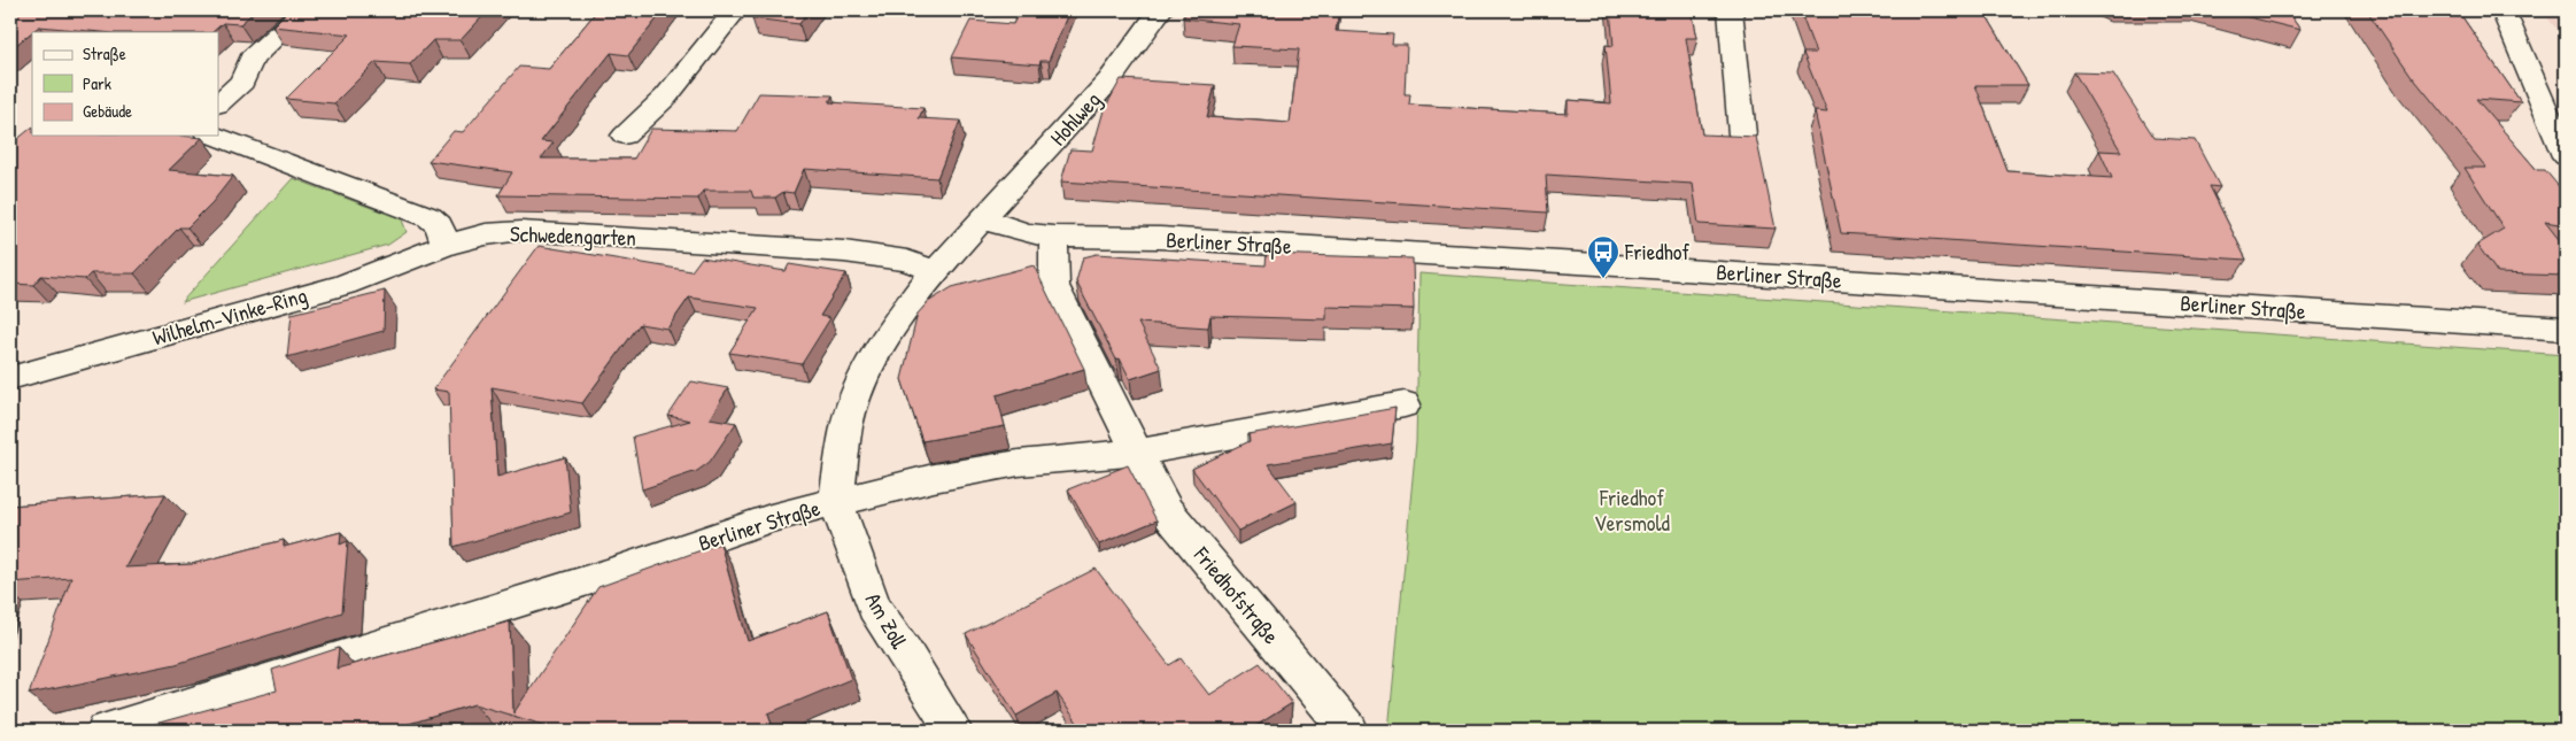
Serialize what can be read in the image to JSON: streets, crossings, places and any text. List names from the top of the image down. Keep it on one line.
{"streets":{"street":["Hohlweg","Schwedengarten","Berliner Straße","Wilhelm-Vinke-Ring","Friedhofstraße","Am Zoll"]},"crossings":[["Hohlweg","Berliner Straße"],["Schwedengarten","Berliner Straße"],["Schwedengarten","Wilhelm-Vinke-Ring"],["Berliner Straße","Friedhofstraße"],["Berliner Straße","Am Zoll"]],"parks":["Friedhof Versmold"],"places":{"bus stop":["Friedhof"]},"legend":["Straße","Park","Gebäude"]}
